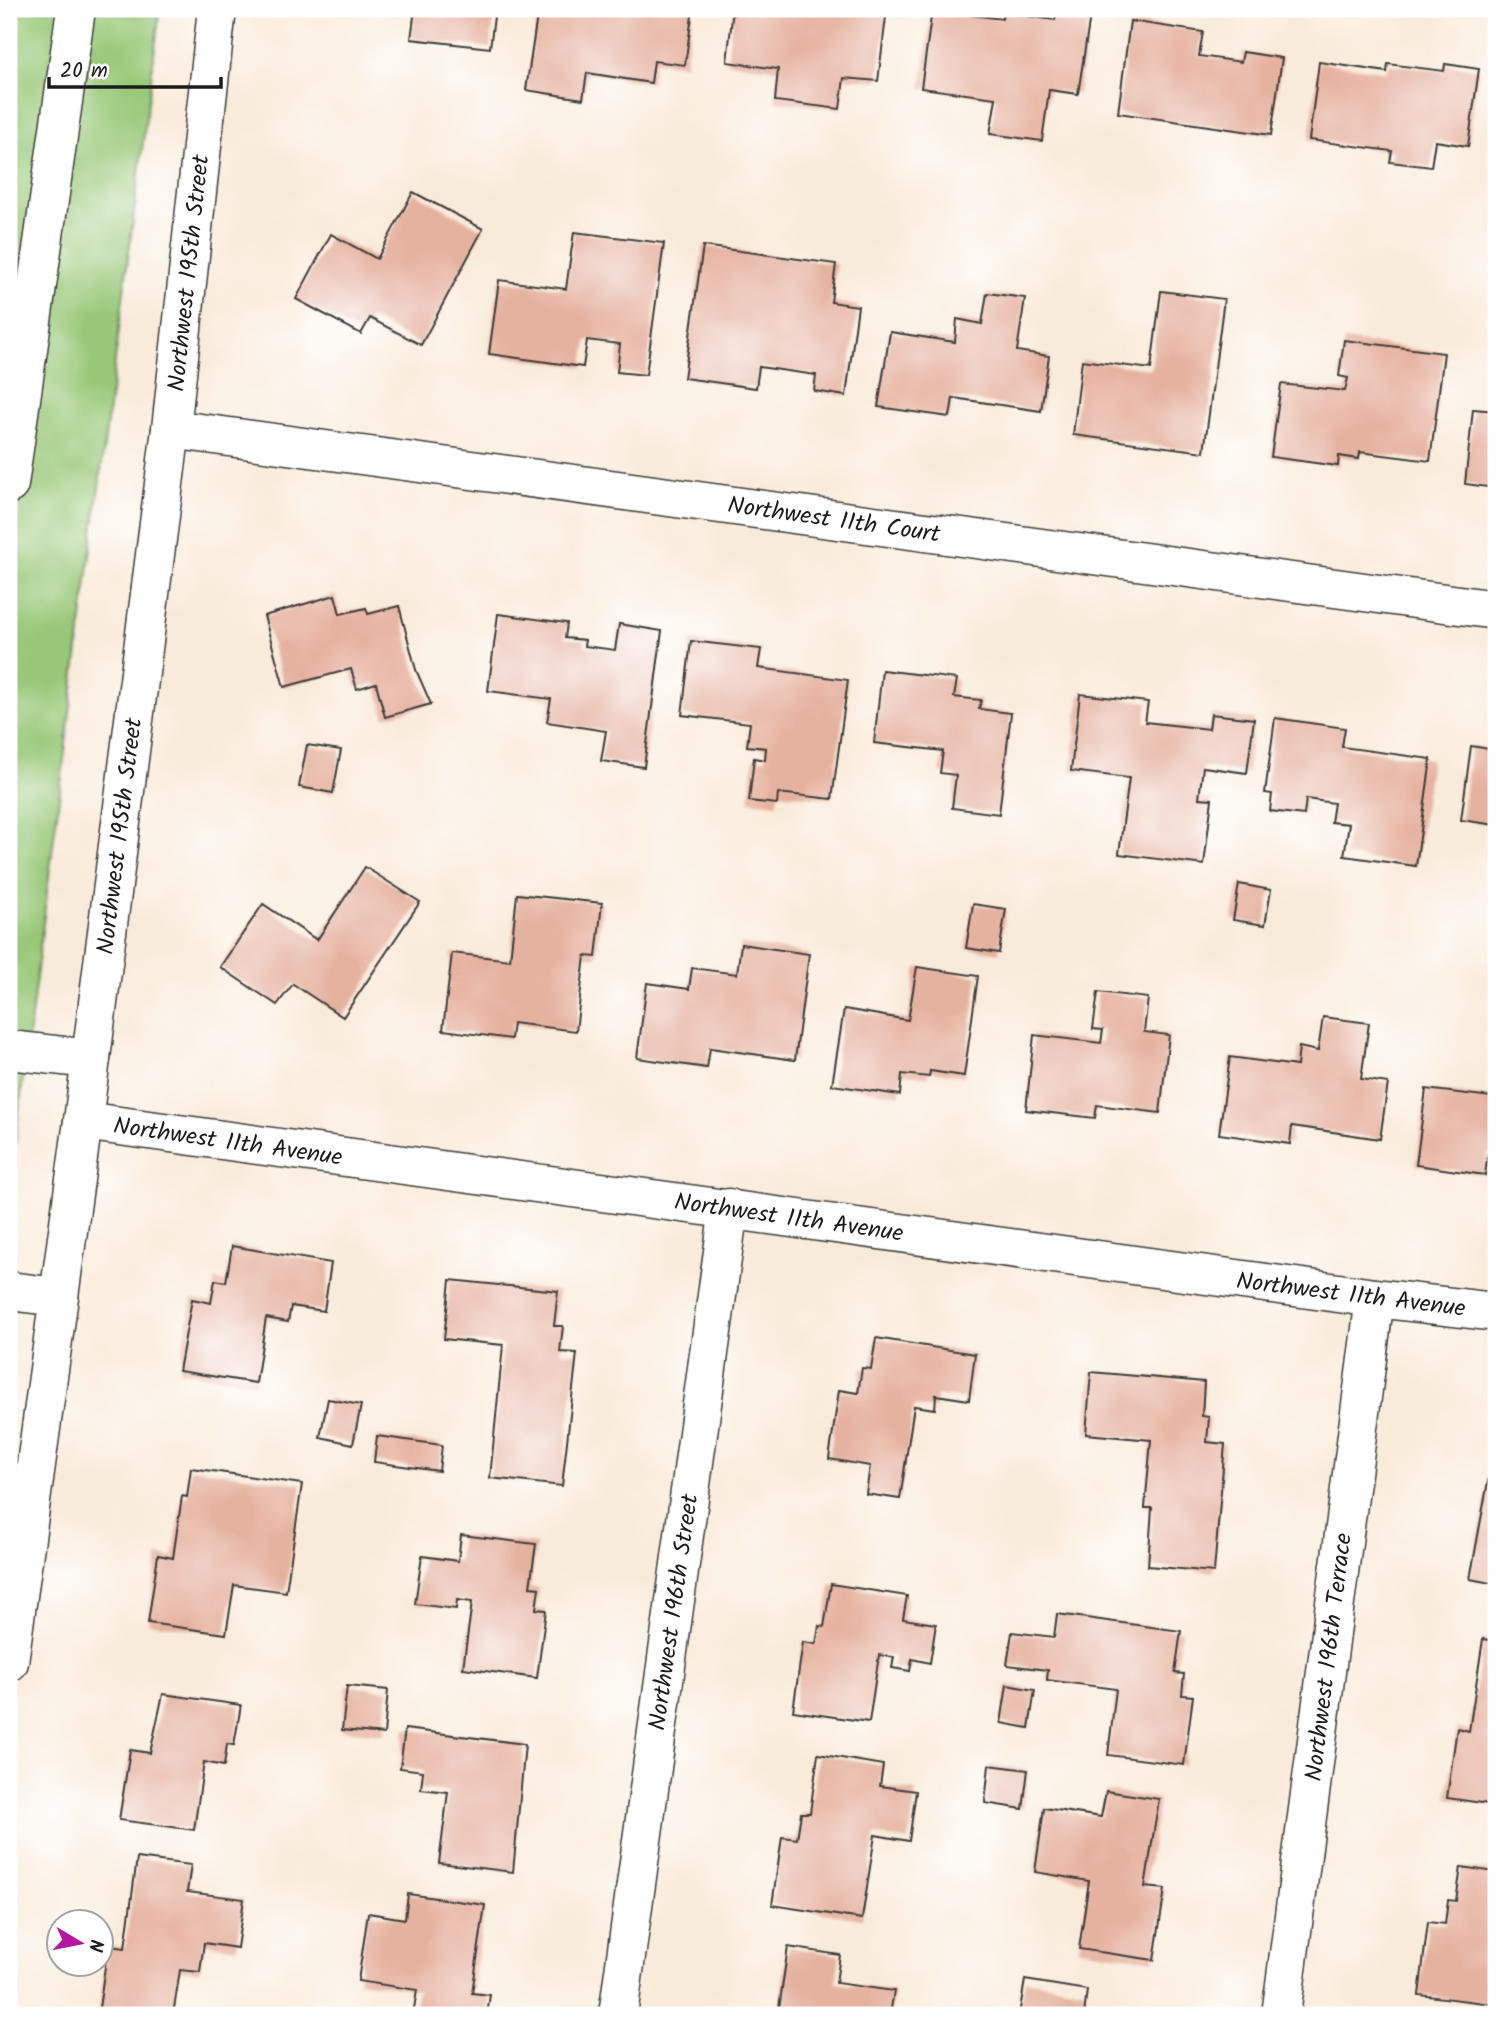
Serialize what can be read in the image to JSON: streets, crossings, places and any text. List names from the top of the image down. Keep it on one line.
{"streets":{"street":["Northwest 195th Street","Northwest 11th Court","Northwest 11th Avenue","Northwest 196th Street","Northwest 196th Terrace"]},"crossings":[["Northwest 195th Street","Northwest 11th Court"],["Northwest 195th Street","Northwest 11th Avenue"],["Northwest 11th Avenue","Northwest 196th Street"],["Northwest 11th Avenue","Northwest 196th Terrace"]],"scale_bar":"20 m","north":"right"}
